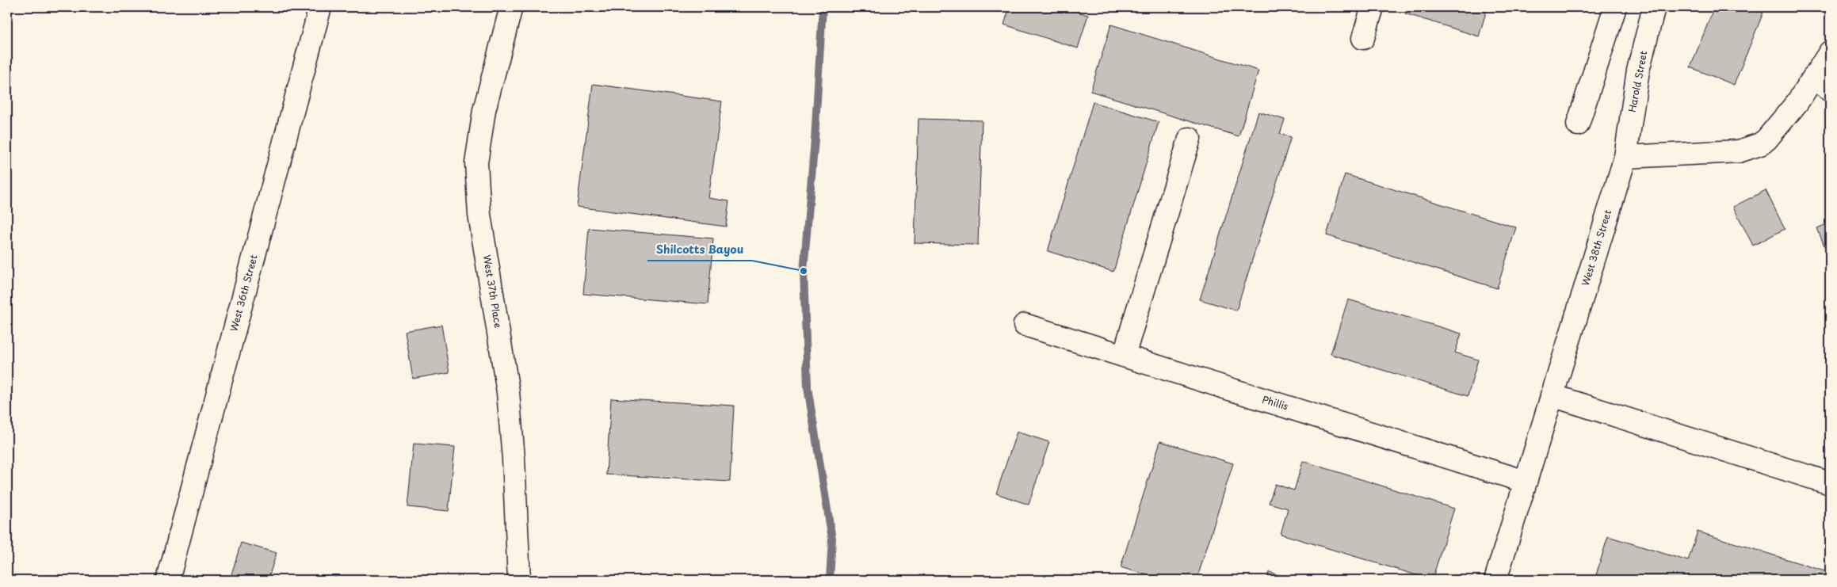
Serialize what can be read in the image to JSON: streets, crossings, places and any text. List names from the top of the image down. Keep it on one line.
{"streets":{"street":["Harold Street","West 38th Street","West 37th Place","West 36th Street","Phillis"]},"crossings":[["Harold Street","West 38th Street"],["West 38th Street","Phillis"]],"places":["Shilcotts Bayou"]}
